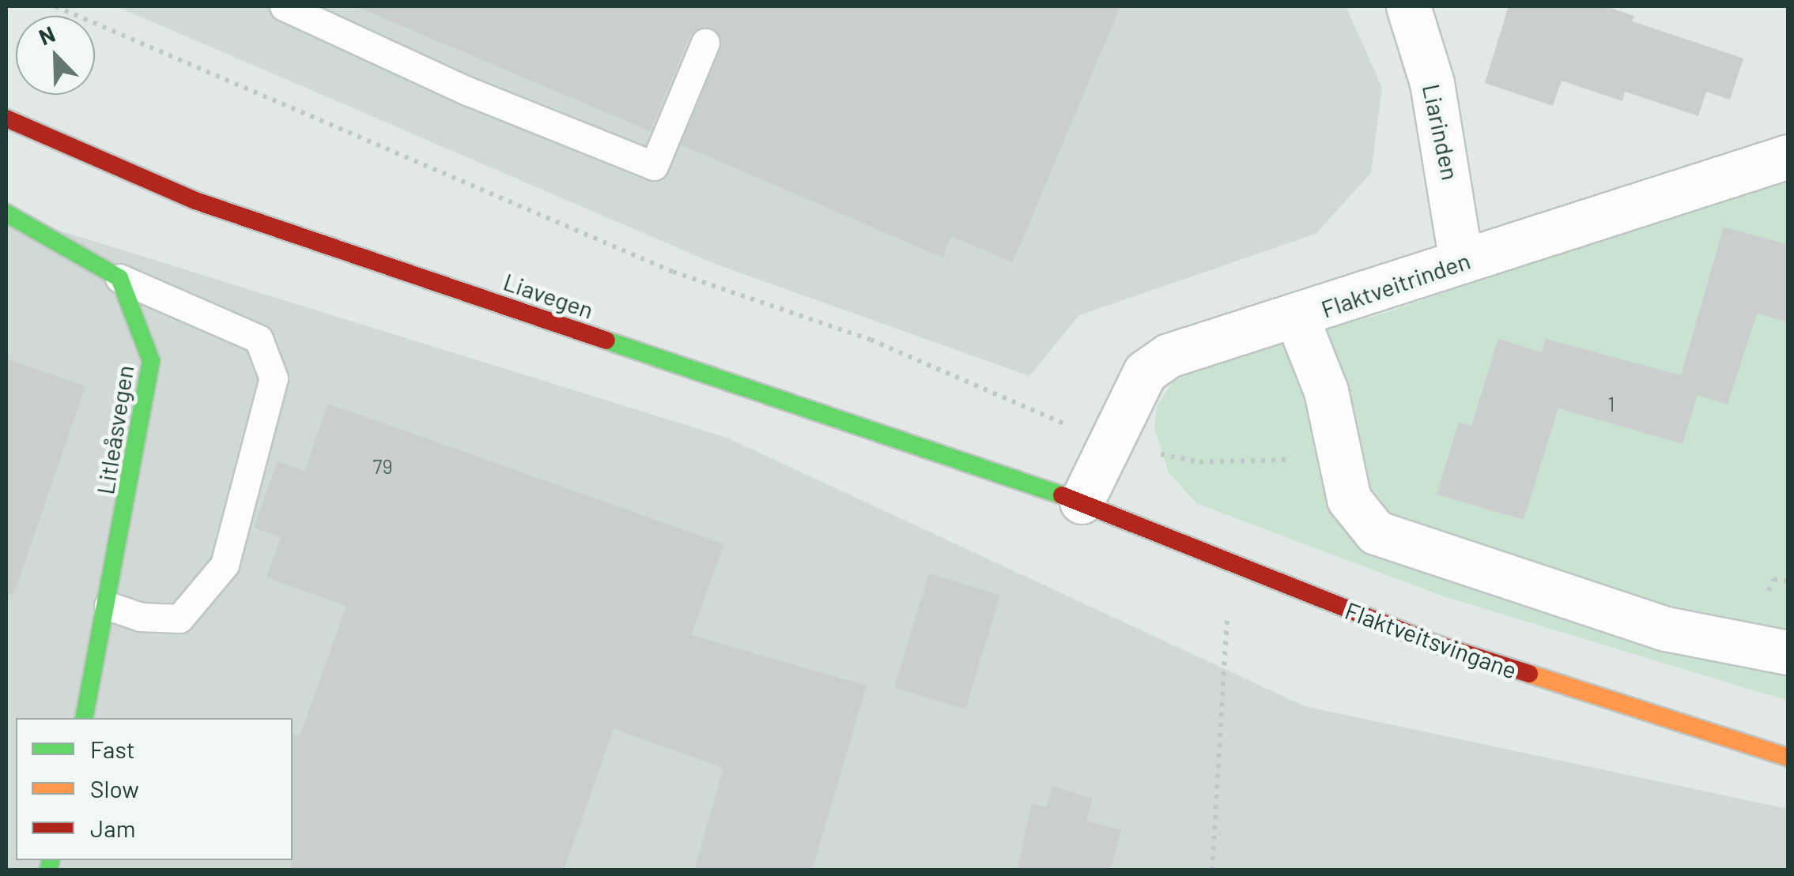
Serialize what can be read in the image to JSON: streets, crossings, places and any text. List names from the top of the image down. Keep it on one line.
{"streets":{"main road":["Liavegen","Litleåsvegen","Flaktveitsvingane"],"street":["Liarinden","Flaktveitrinden"]},"crossings":[["Liarinden","Flaktveitrinden"],["Flaktveitrinden","Liavegen"],["Flaktveitrinden","Flaktveitsvingane"],["Liavegen","Flaktveitsvingane"]],"house_numbers":["1","79"],"legend":["Fast","Slow","Jam"],"north":"top left"}
